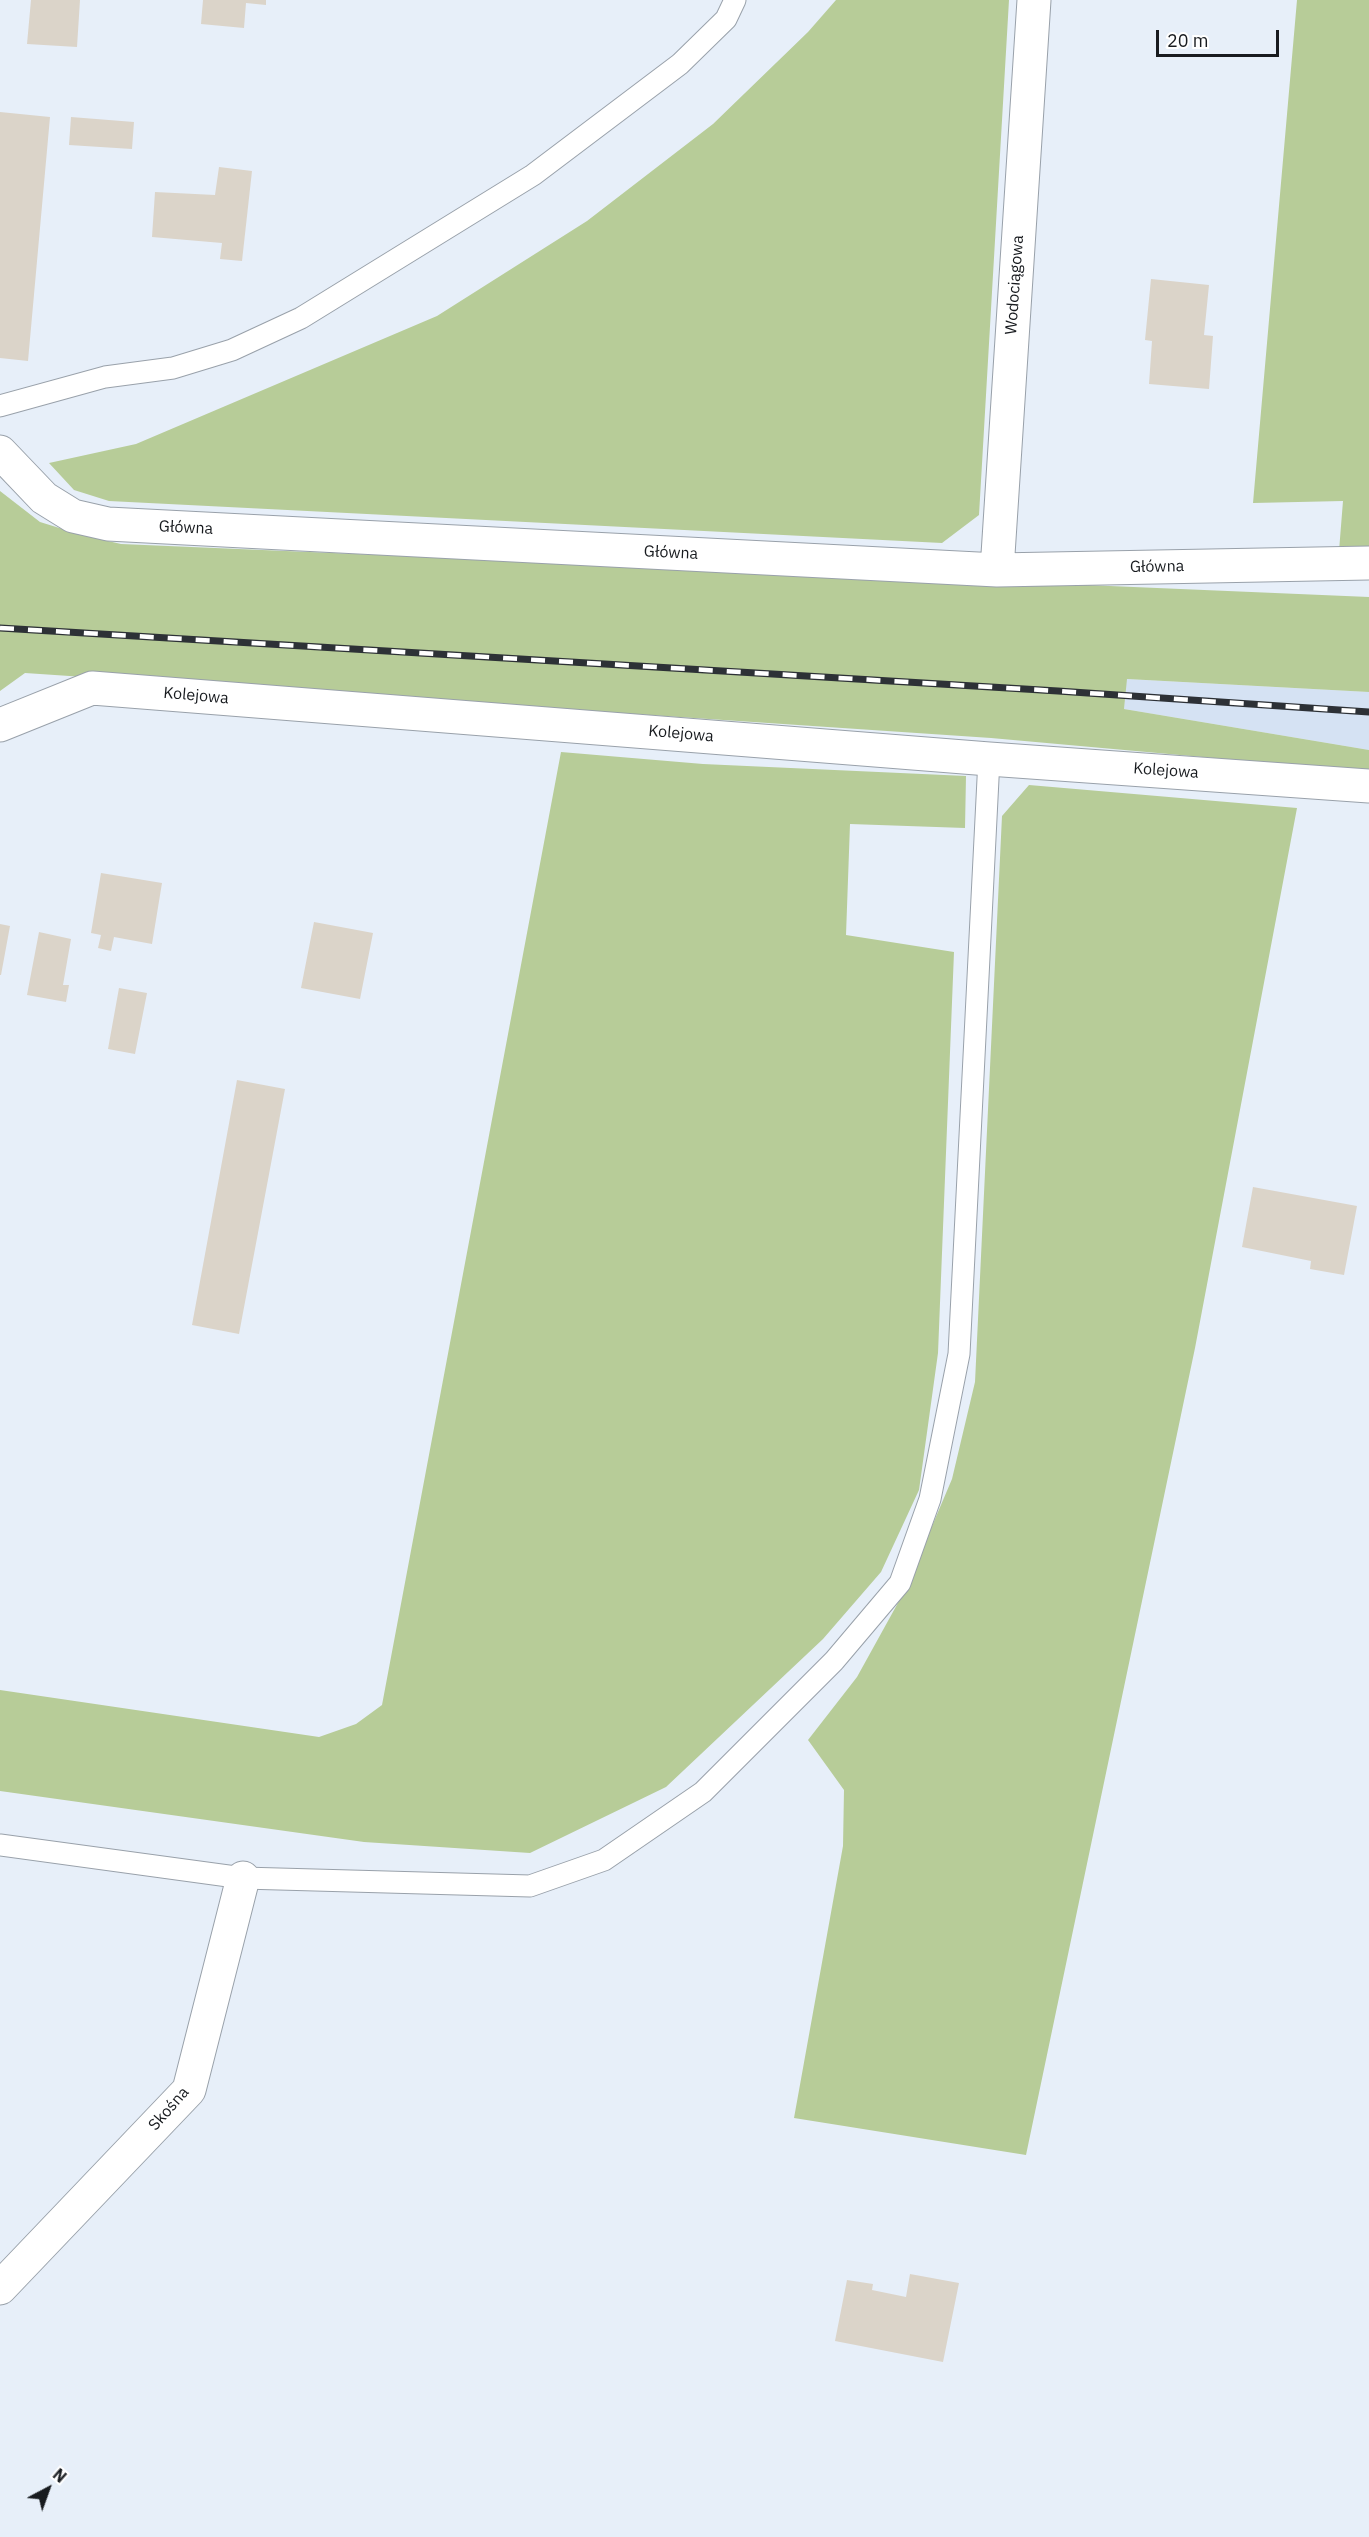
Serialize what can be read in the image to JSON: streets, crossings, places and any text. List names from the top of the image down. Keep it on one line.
{"streets":{"street":["Wodociągowa","Główna","Kolejowa","Skośna"]},"crossings":[["Wodociągowa","Główna"]],"scale_bar":"20 m","north":"top right"}
